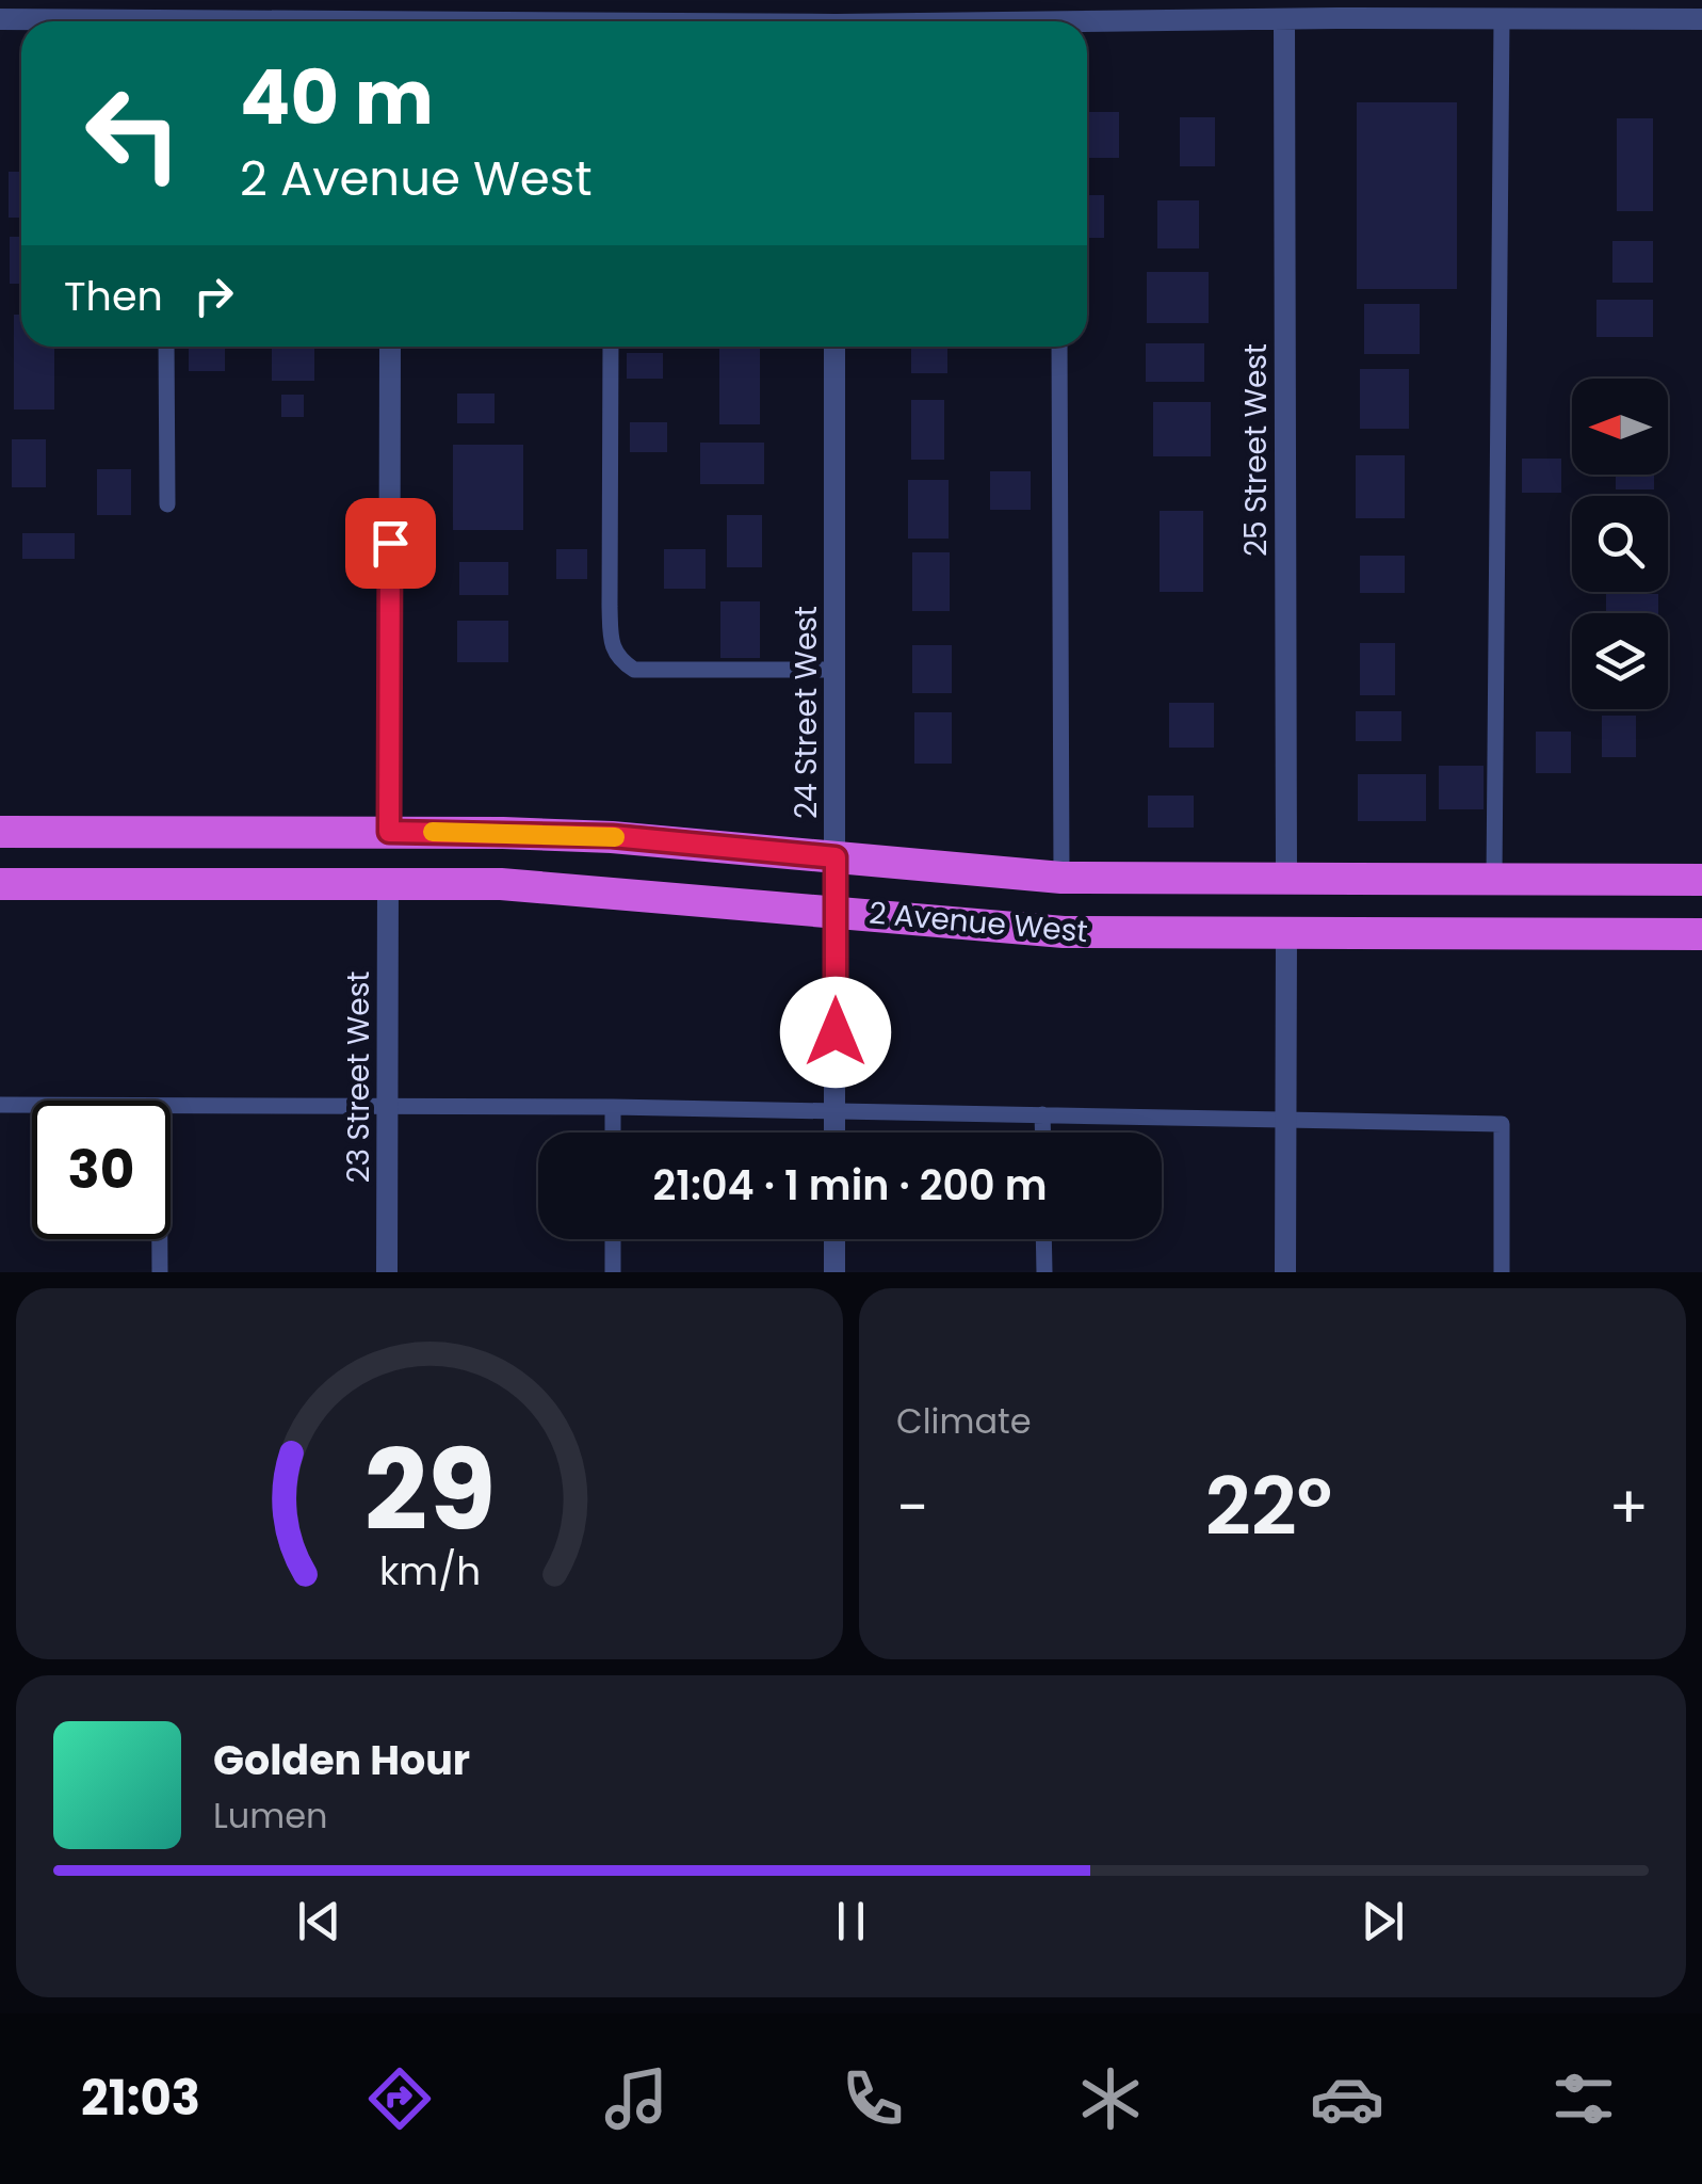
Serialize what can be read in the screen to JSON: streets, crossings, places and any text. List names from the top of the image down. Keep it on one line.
{"streets":{"highway":["2 Avenue West"],"street":["25 Street West","24 Street West","23 Street West"]},"crossings":[["25 Street West","2 Avenue West"],["24 Street West","2 Avenue West"],["2 Avenue West","23 Street West"]],"north":"left","page":{"turn":["40 m","2 Avenue West"],"then":"Then","limit":"30","trip":"21:04 · 1 min · 200 m","tile":"Climate","heat":["−","22°","+"],"song":["Golden Hour","Lumen"],"tabs":"21:03","gauge":["29","km/h"]}}
